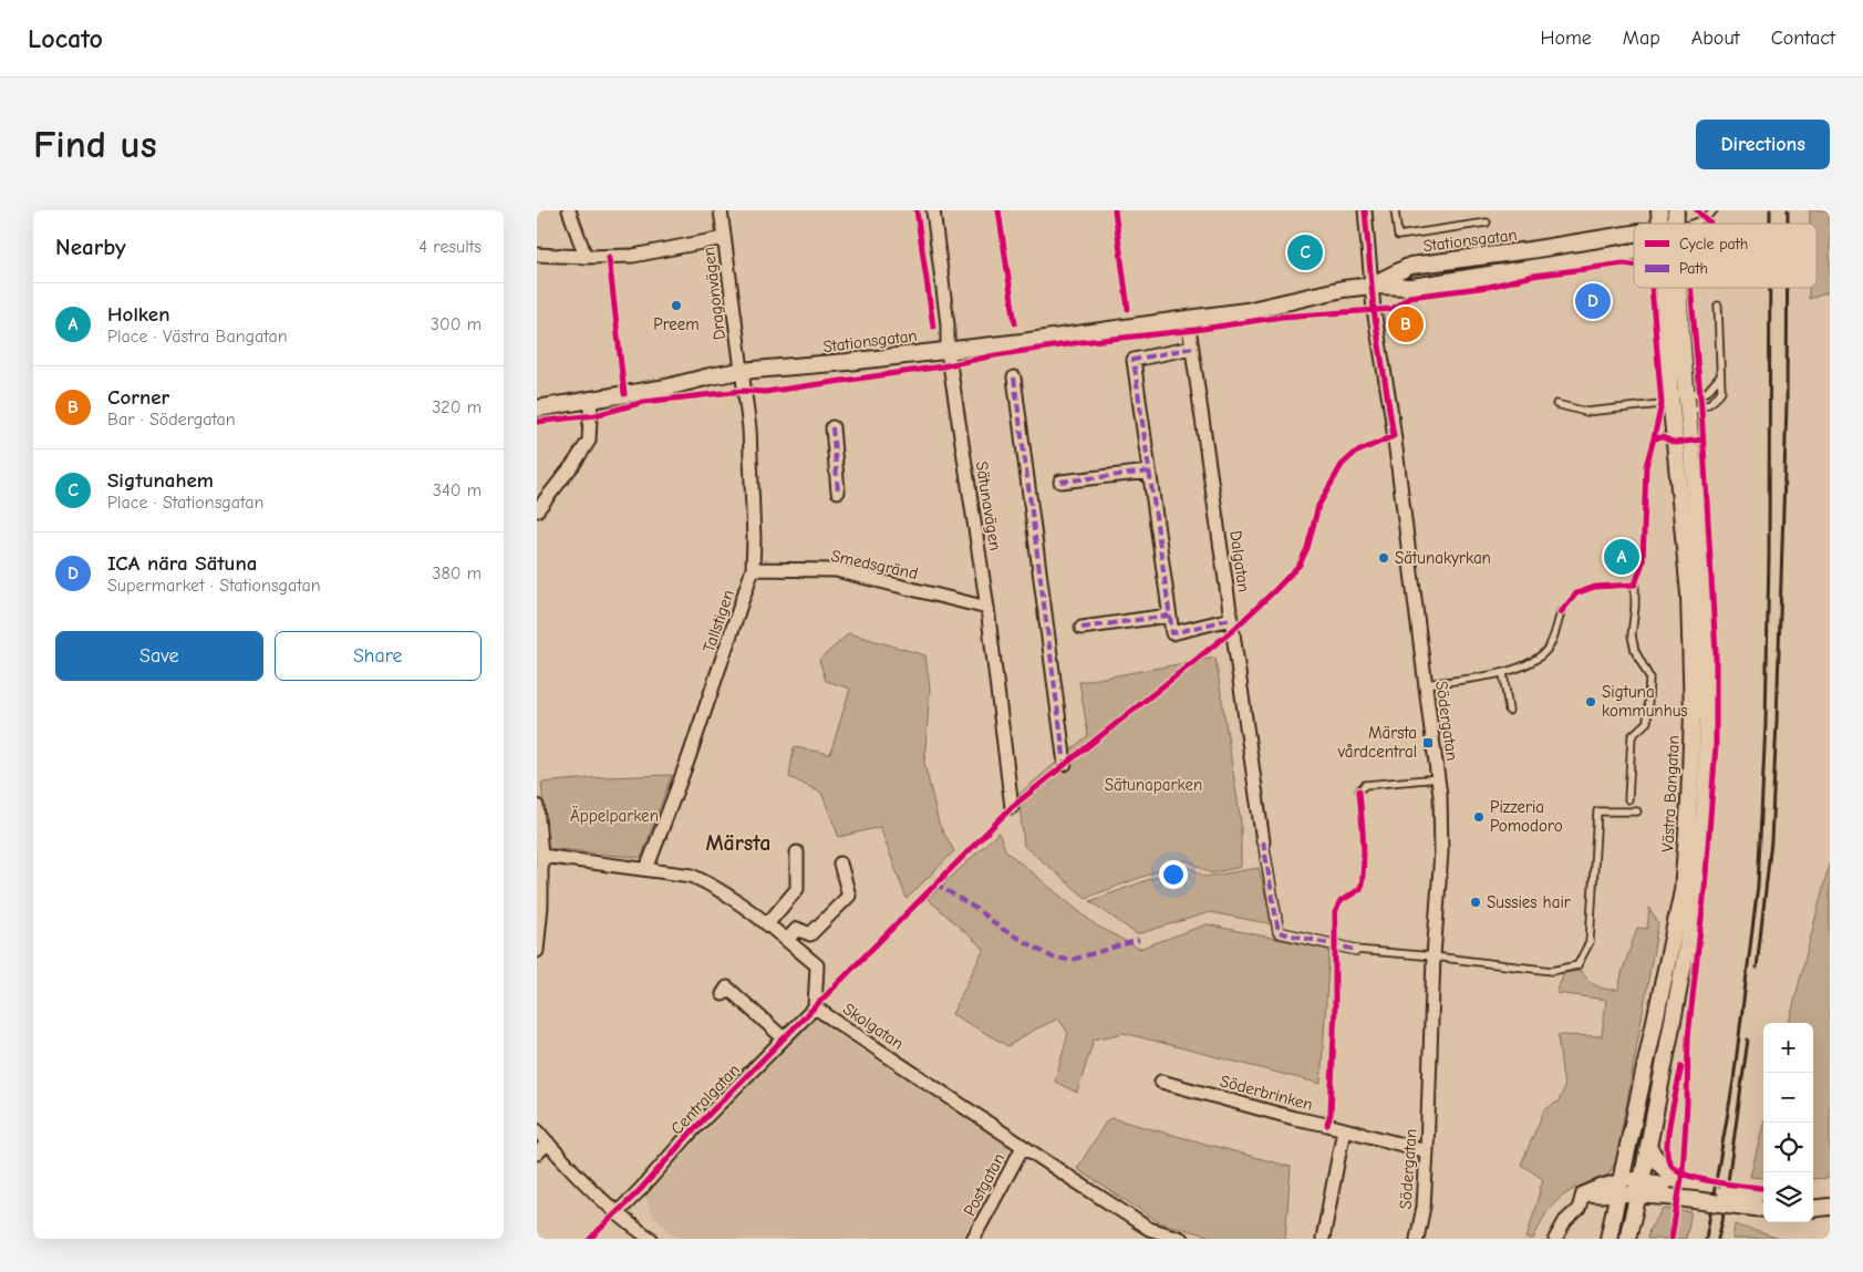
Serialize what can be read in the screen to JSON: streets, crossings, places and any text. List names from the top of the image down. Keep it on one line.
{"streets":{"street":["Stationsgatan","Dragonvägen","Sätunavägen","Dalgatan","Smedsgränd","Tallstigen","Södergatan","Västra Bangatan","Skolgatan","Söderbrinken","Centralgatan","Postgatan"]},"crossings":[["Stationsgatan","Dragonvägen"],["Stationsgatan","Sätunavägen"],["Stationsgatan","Dalgatan"],["Stationsgatan","Tallstigen"],["Stationsgatan","Södergatan"],["Dragonvägen","Tallstigen"],["Sätunavägen","Smedsgränd"],["Smedsgränd","Tallstigen"],["Södergatan","Söderbrinken"],["Skolgatan","Centralgatan"],["Skolgatan","Postgatan"]],"districts":["Märsta"],"parks":["Sätunaparken","Äppelparken"],"places":{"other":["Preem","Sätunakyrkan","Sigtuna kommunhus","Pizzeria Pomodoro","Sussies hair"],"transit":["Märsta vårdcentral"]},"legend":["Cycle path","Path"],"page":{"header":"Locato","nav":["Home","Map","About","Contact"],"buttons":["Directions",["Save","Share"]],"title":"Find us","heading":["Nearby","4 results"],"pins":["C","D","B","A"],"list":[{"mark":"A","name":"Holken","note":"Place · Västra Bangatan","value":"300 m"},{"mark":"B","name":"Corner","note":"Bar · Södergatan","value":"320 m"},{"mark":"C","name":"Sigtunahem","note":"Place · Stationsgatan","value":"340 m"},{"mark":"D","name":"ICA nära Sätuna","note":"Supermarket · Stationsgatan","value":"380 m"}],"map_buttons":["+","−"]}}
